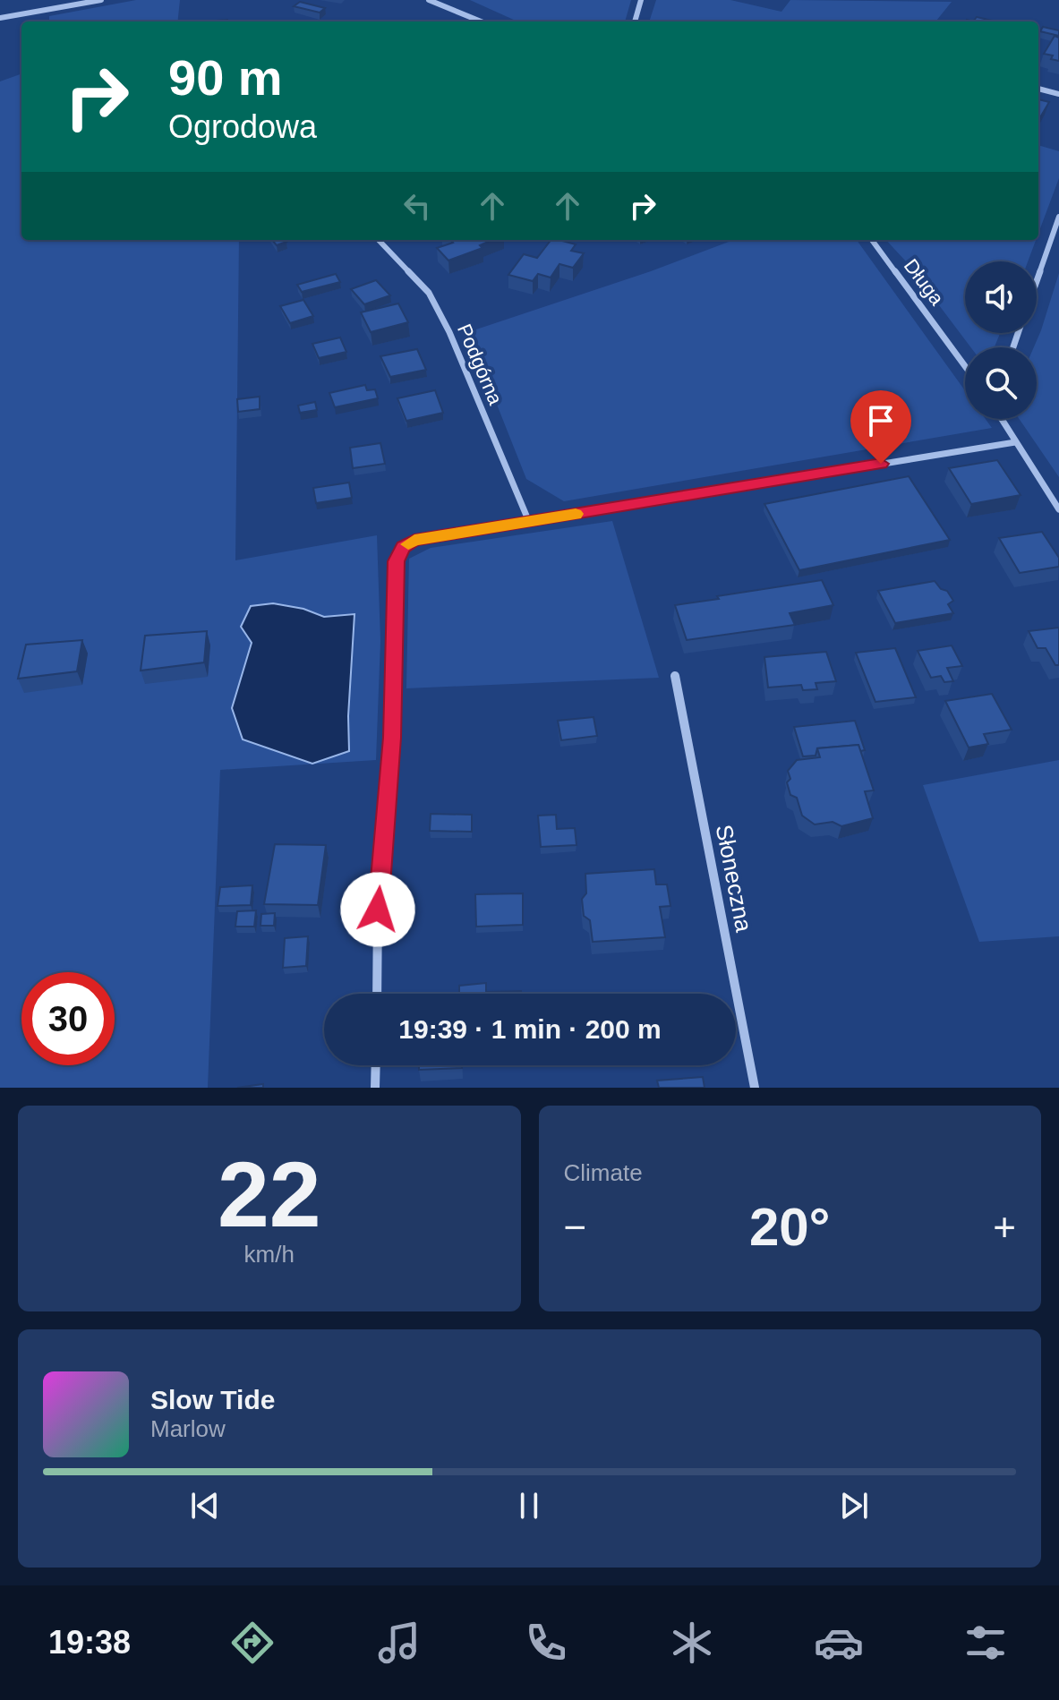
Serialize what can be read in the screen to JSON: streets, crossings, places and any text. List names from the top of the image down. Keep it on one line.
{"streets":{"street":["Długa","Podgórna","Słoneczna"]},"page":{"turn":["90 m","Ogrodowa"],"limit":"30","trip":"19:39 · 1 min · 200 m","tile":[["22","km/h"],"Climate"],"heat":["−","20°","+"],"song":["Slow Tide","Marlow"],"tabs":"19:38"}}
